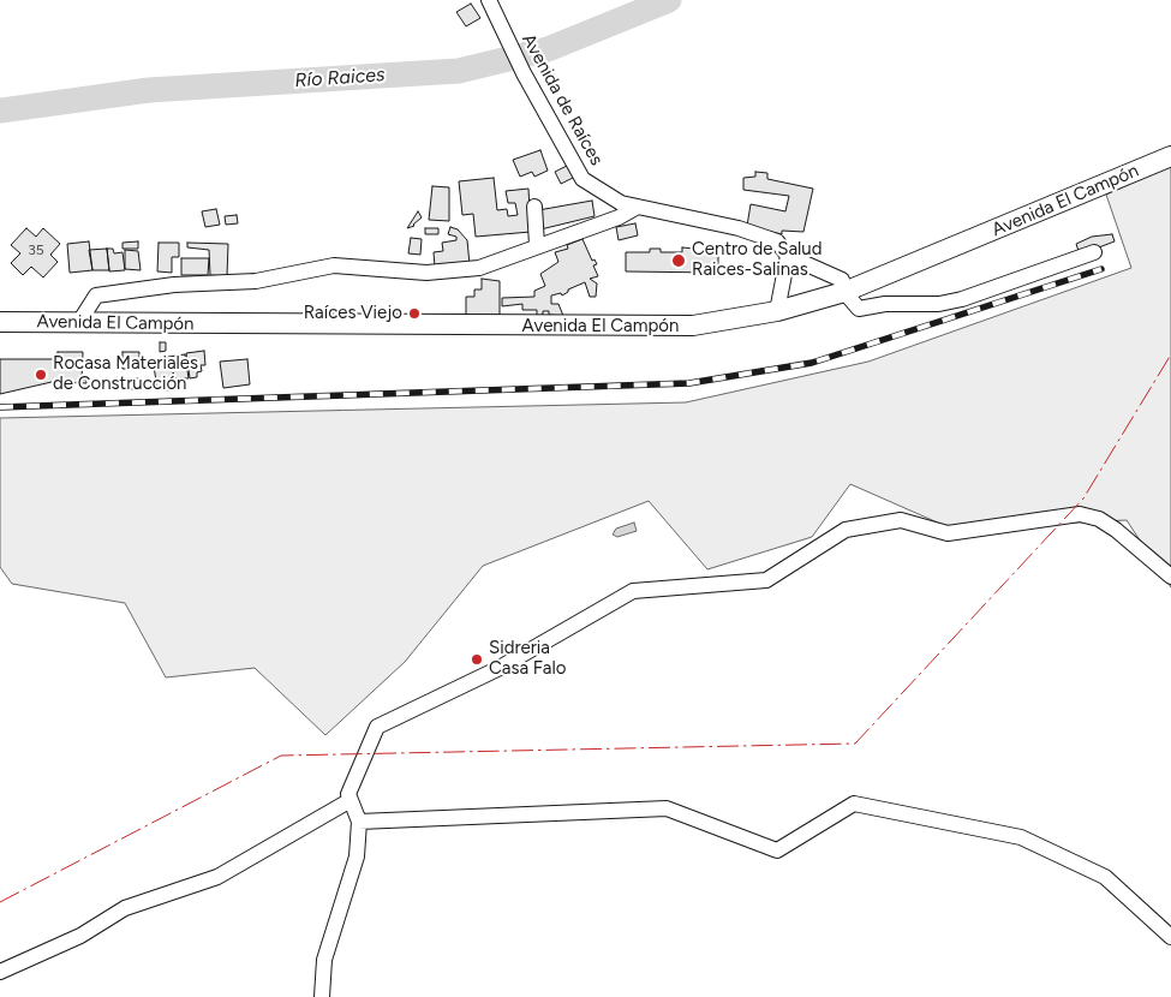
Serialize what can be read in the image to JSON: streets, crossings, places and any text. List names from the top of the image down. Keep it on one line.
{"streets":{"main road":["Avenida El Campón"],"street":["Avenida de Raíces"]},"crossings":[["Avenida de Raíces","Avenida El Campón"]],"water":["Río Raices"],"places":["Centro de Salud Raices-Salinas","Raíces Viejo","Rocasa Materiales de Construcción","Sidreria Casa Falo"],"house_numbers":["35"]}
